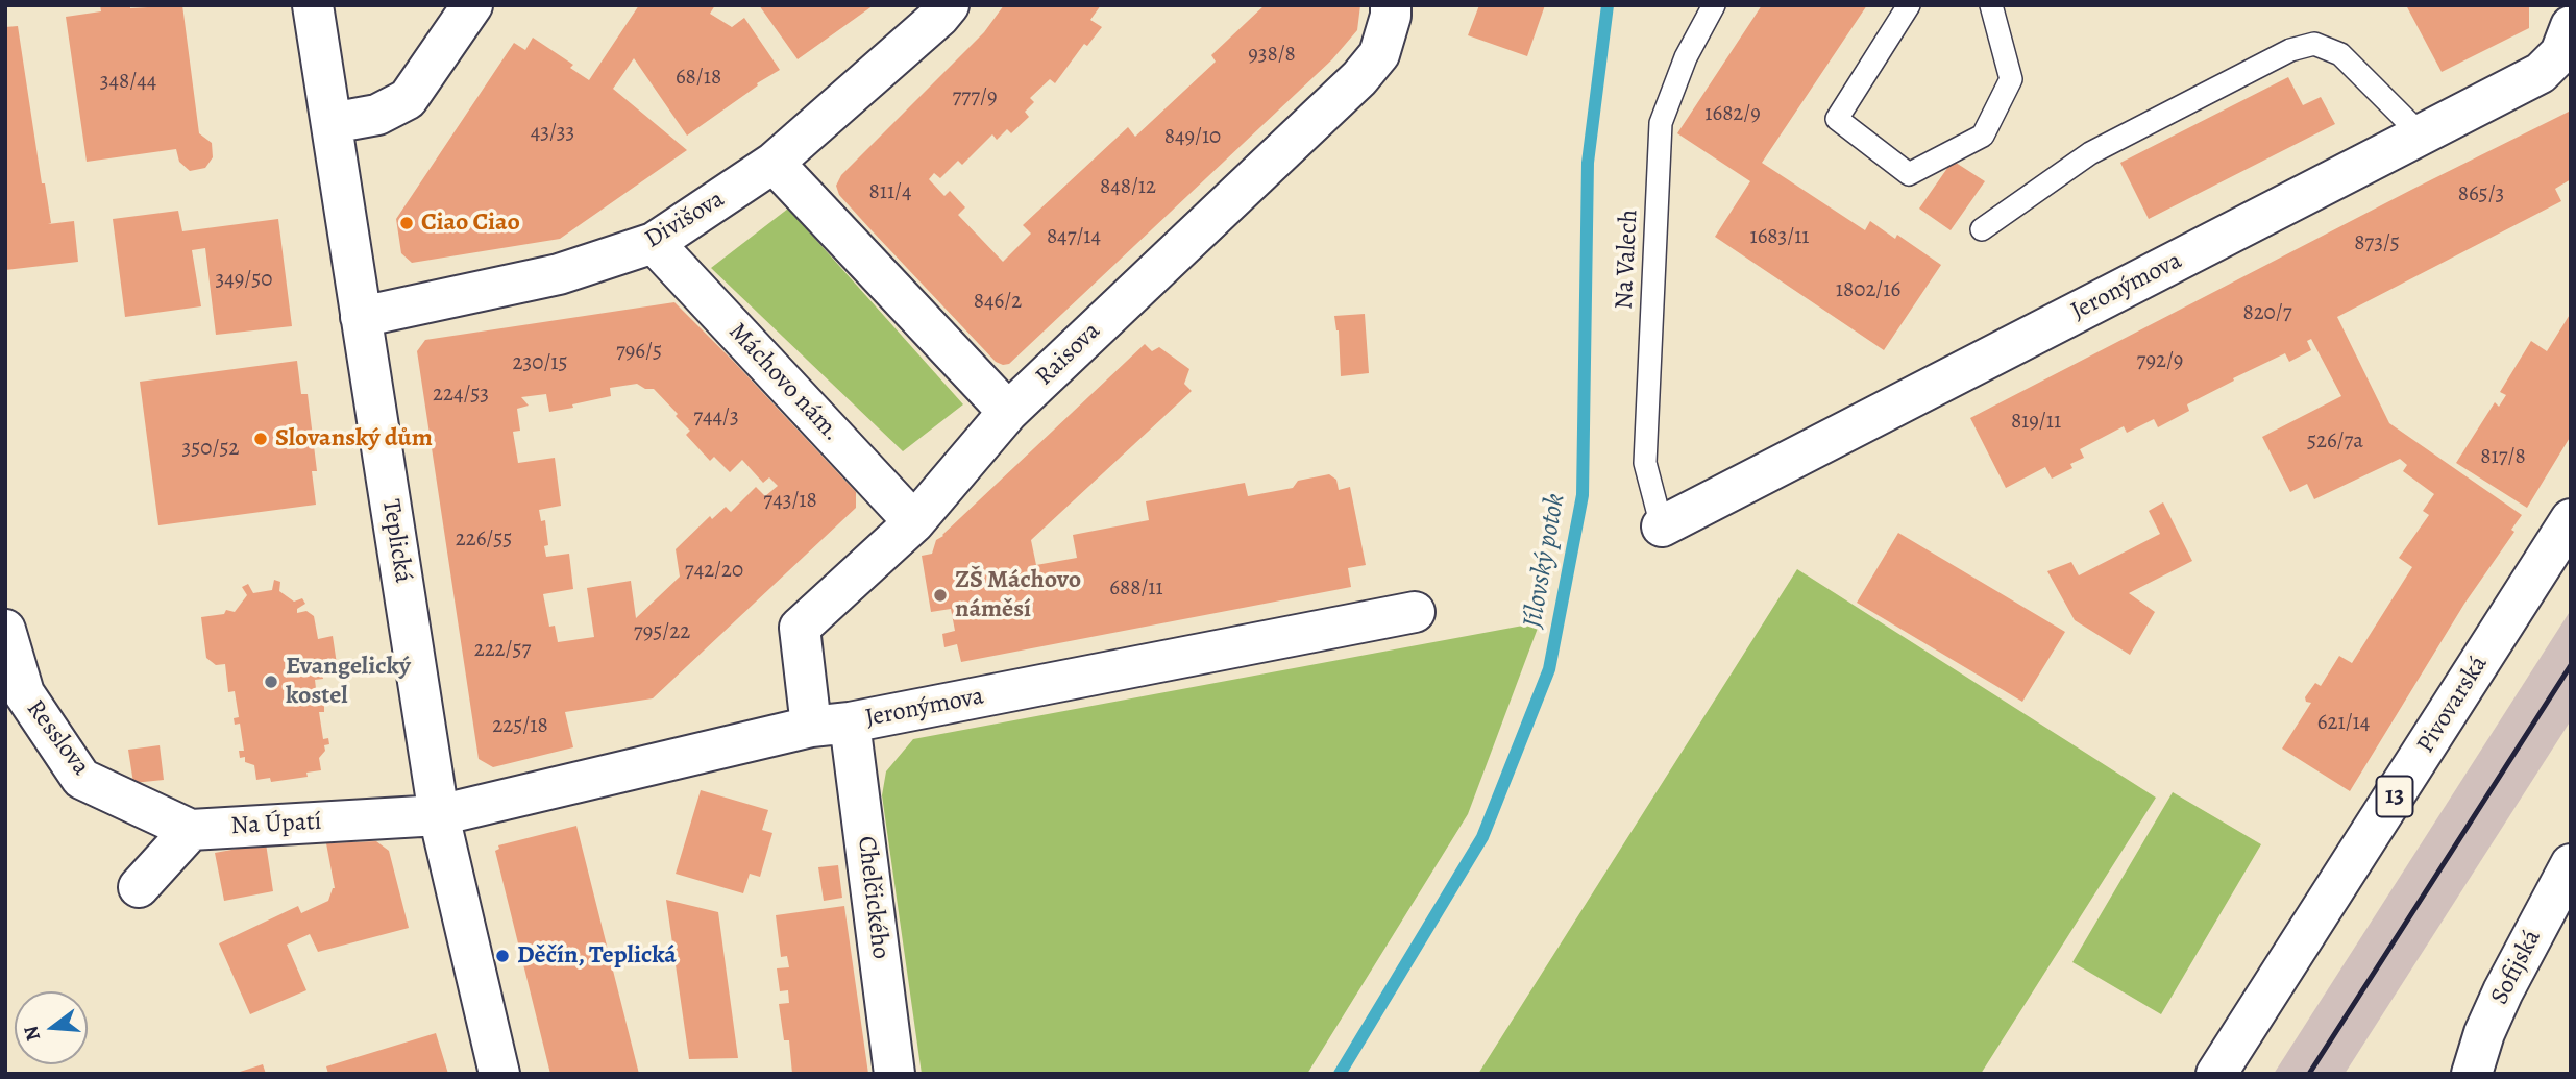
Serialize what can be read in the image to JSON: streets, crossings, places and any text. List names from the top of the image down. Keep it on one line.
{"streets":{"street":["Divišova","Jeronýmova","Raisova","Máchovo nám.","Teplická","Pivovarská","Resslova","13","Na Úpatí","Chelčického","Sofijská"],"lane":["Na Valech"]},"crossings":[["Divišova","Máchovo nám."],["Divišova","Teplická"],["Na Valech","Jeronýmova"],["Jeronýmova","Raisova"],["Jeronýmova","Teplická"],["Jeronýmova","Na Úpatí"],["Jeronýmova","Chelčického"],["Raisova","Máchovo nám."],["Teplická","Na Úpatí"],["Resslova","Na Úpatí"]],"water":["Jílovský potok"],"places":["Ciao Ciao","Slovanský dům","ZŠ Máchovo náměsí","Evangelický kostel","Děčín, Teplická"],"house_numbers":["938/8","68/18","348/44","777/9","1682/9","43/33","849/10","848/12","811/4","865/3","847/14","1683/11","873/5","349/50","1802/16","846/2","820/7","796/5","792/9","230/15","224/53","744/3","819/11","526/7a","350/52","817/8","743/18","226/55","742/20","688/11","795/22","222/57","621/14","225/18"],"north":"left"}
